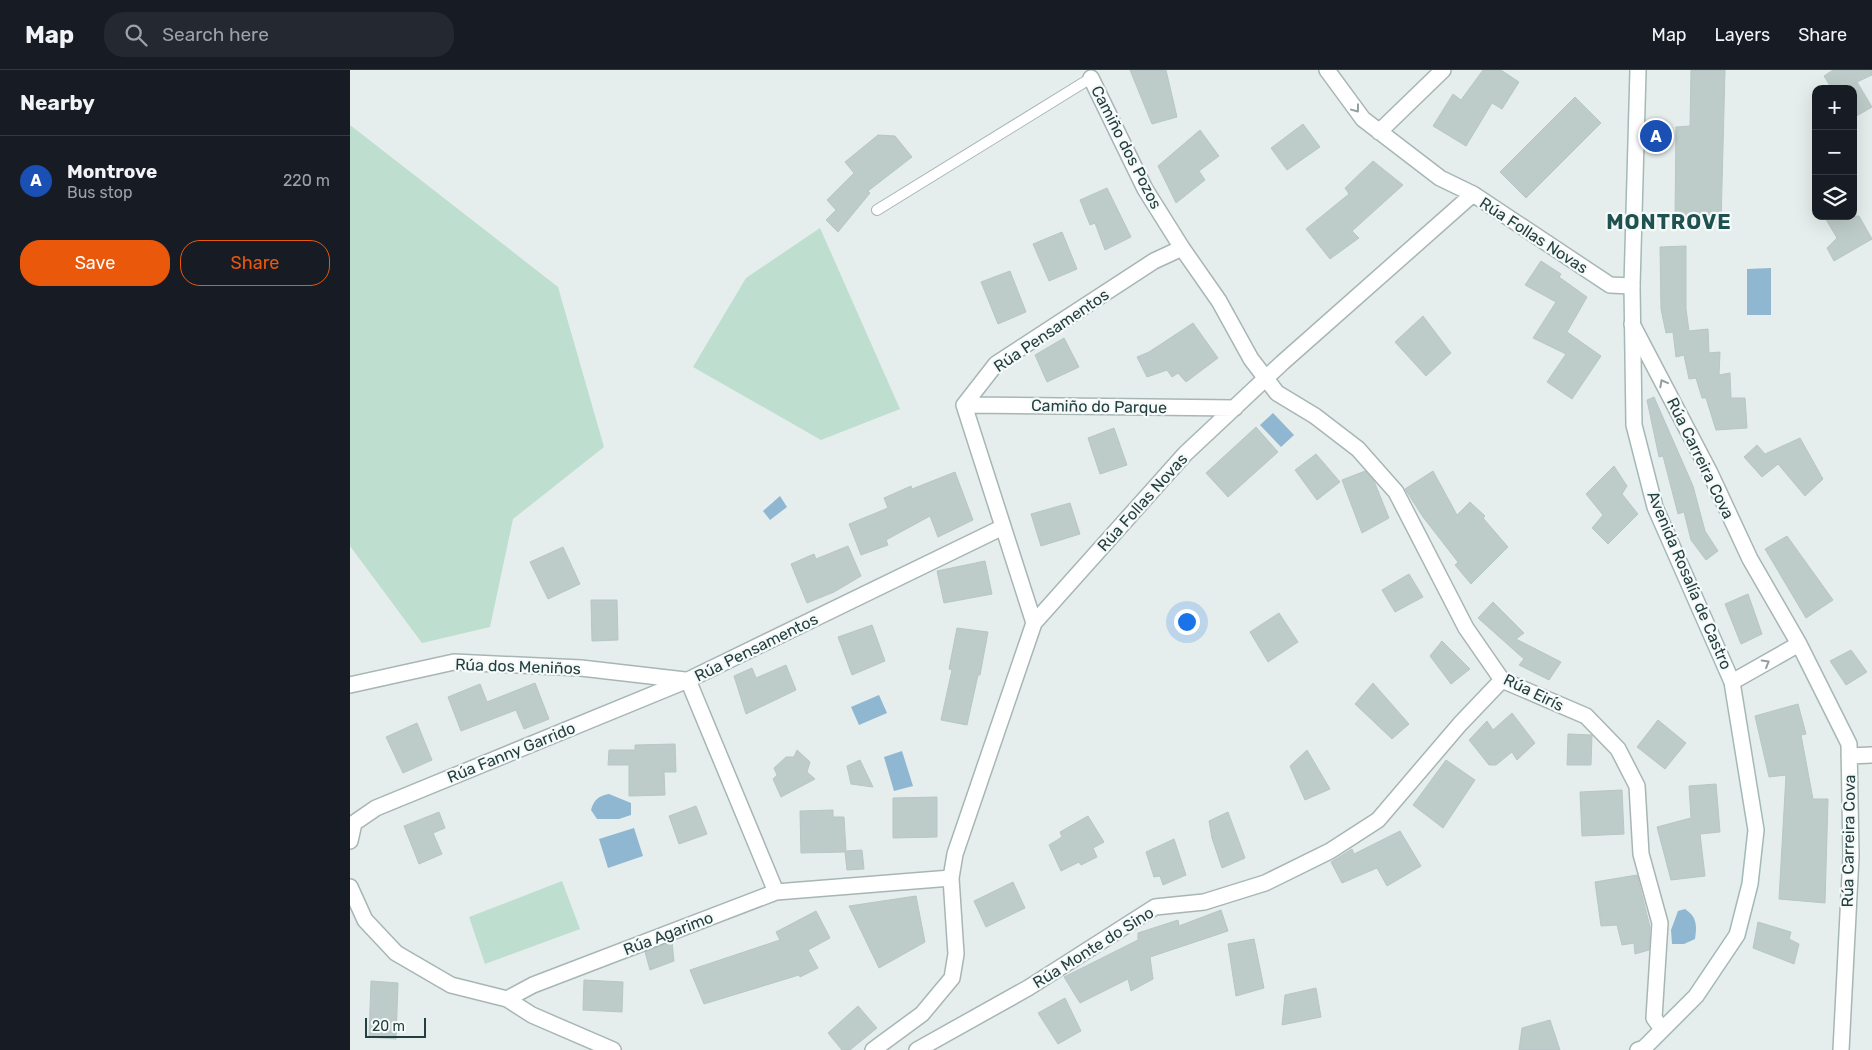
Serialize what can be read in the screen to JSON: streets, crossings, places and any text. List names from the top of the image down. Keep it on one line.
{"streets":{"street":["Camiño dos Pozos","Rúa Follas Novas","Rúa Pensamentos","Camiño do Parque","Rúa Carreira Cova","Avenida Rosalía de Castro","Rúa dos Meniños","Rúa Eirís","Rúa Fanny Garrido","Rúa Agarimo","Rúa Monte do Sino"]},"crossings":[["Camiño dos Pozos","Rúa Follas Novas"],["Camiño dos Pozos","Rúa Pensamentos"],["Camiño dos Pozos","Rúa Eirís"],["Rúa Follas Novas","Camiño do Parque"],["Rúa Follas Novas","Avenida Rosalía de Castro"],["Rúa Follas Novas","Rúa Eirís"],["Rúa Follas Novas","Rúa Agarimo"],["Rúa Pensamentos","Camiño do Parque"],["Rúa Pensamentos","Rúa dos Meniños"],["Rúa Pensamentos","Rúa Fanny Garrido"],["Rúa Pensamentos","Rúa Agarimo"],["Rúa Carreira Cova","Avenida Rosalía de Castro"],["Avenida Rosalía de Castro","Rúa Eirís"],["Rúa dos Meniños","Rúa Fanny Garrido"],["Rúa Eirís","Rúa Monte do Sino"]],"one_way":["Rúa Carreira Cova"],"districts":["MONTROVE"],"scale_bar":"20 m","page":{"header":"Map","search":"Search here","nav":["Map","Layers","Share"],"heading":"Nearby","map_buttons":["+","−"],"pins":"A","list":[{"mark":"A","name":"Montrove","note":"Bus stop","value":"220 m"}],"buttons":["Save","Share"],"scale":"20 m"}}
